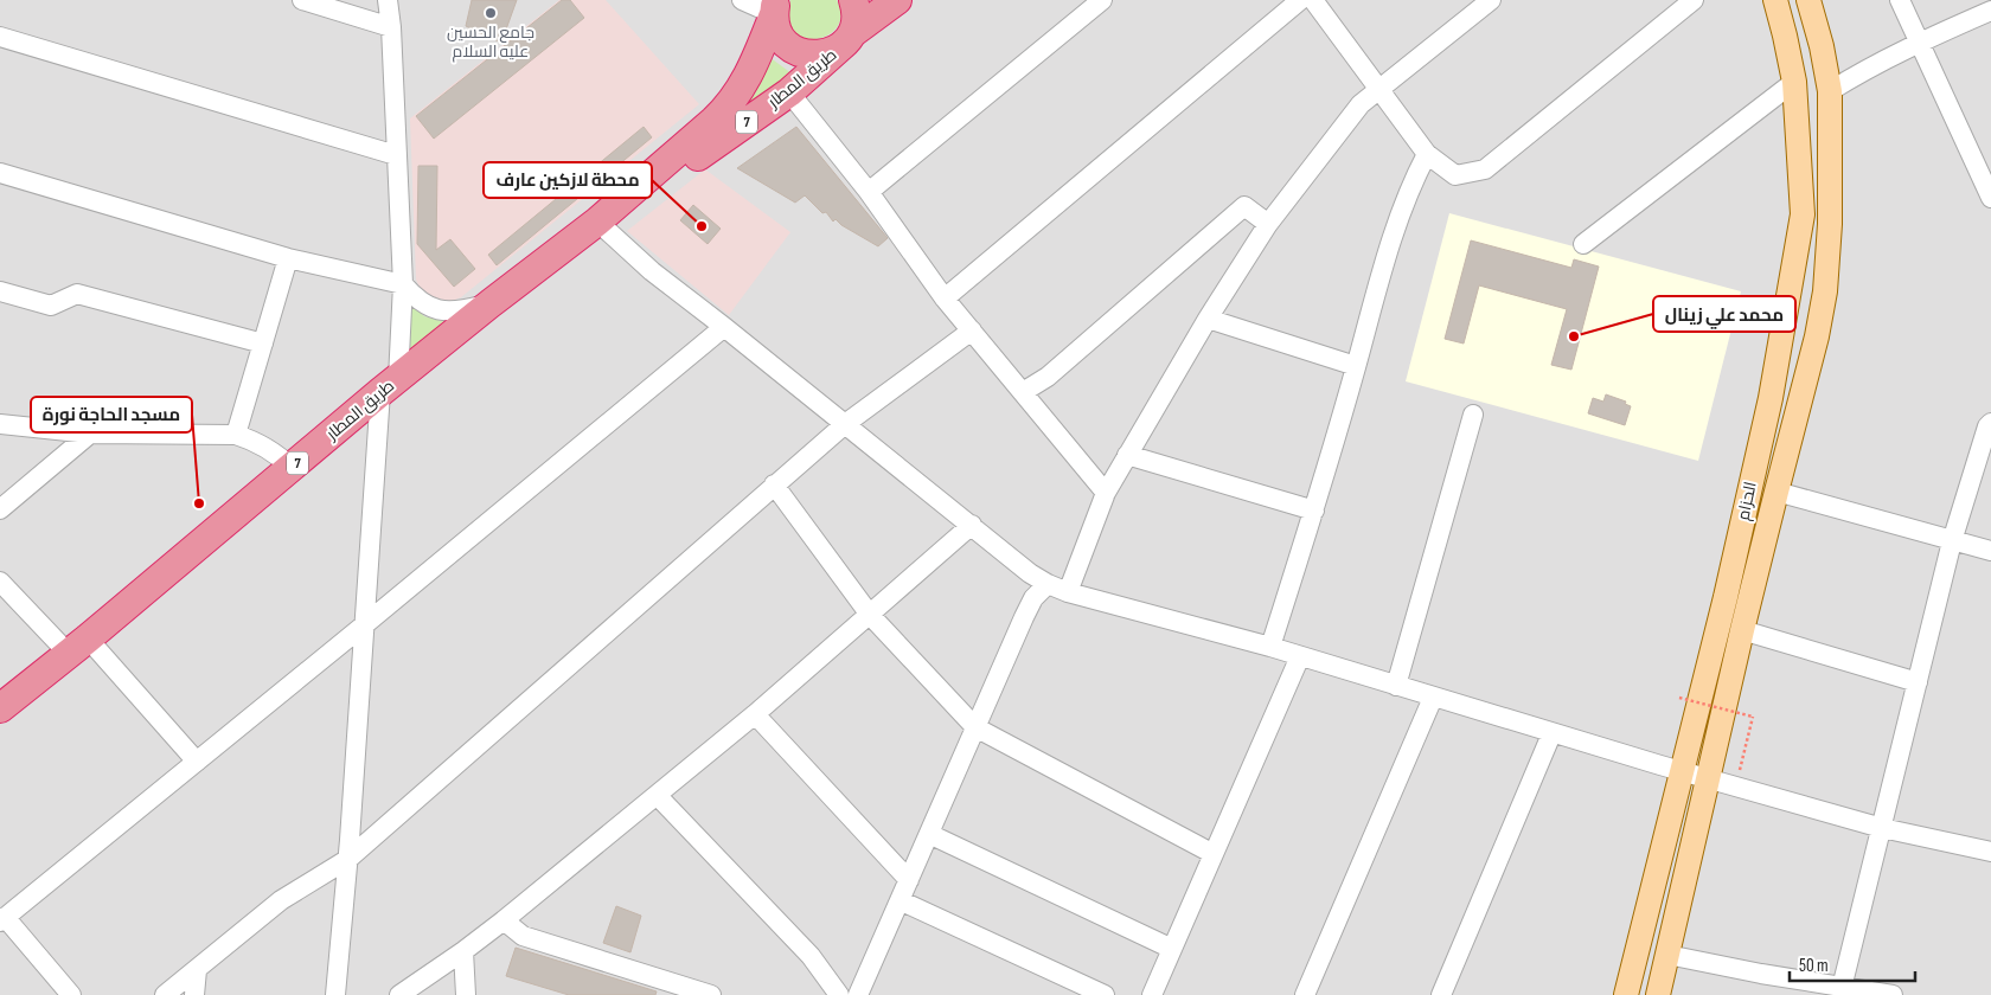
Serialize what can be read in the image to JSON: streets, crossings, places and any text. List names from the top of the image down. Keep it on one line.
{"streets":{"highway":["طريق المطار","7"],"main road":["الحزام"]},"places":["جامع الحسين عليه السلام","محطة لازكين عارف","محمد علي زينال","مسجد الحاجة نورة"],"scale_bar":"50 m"}
